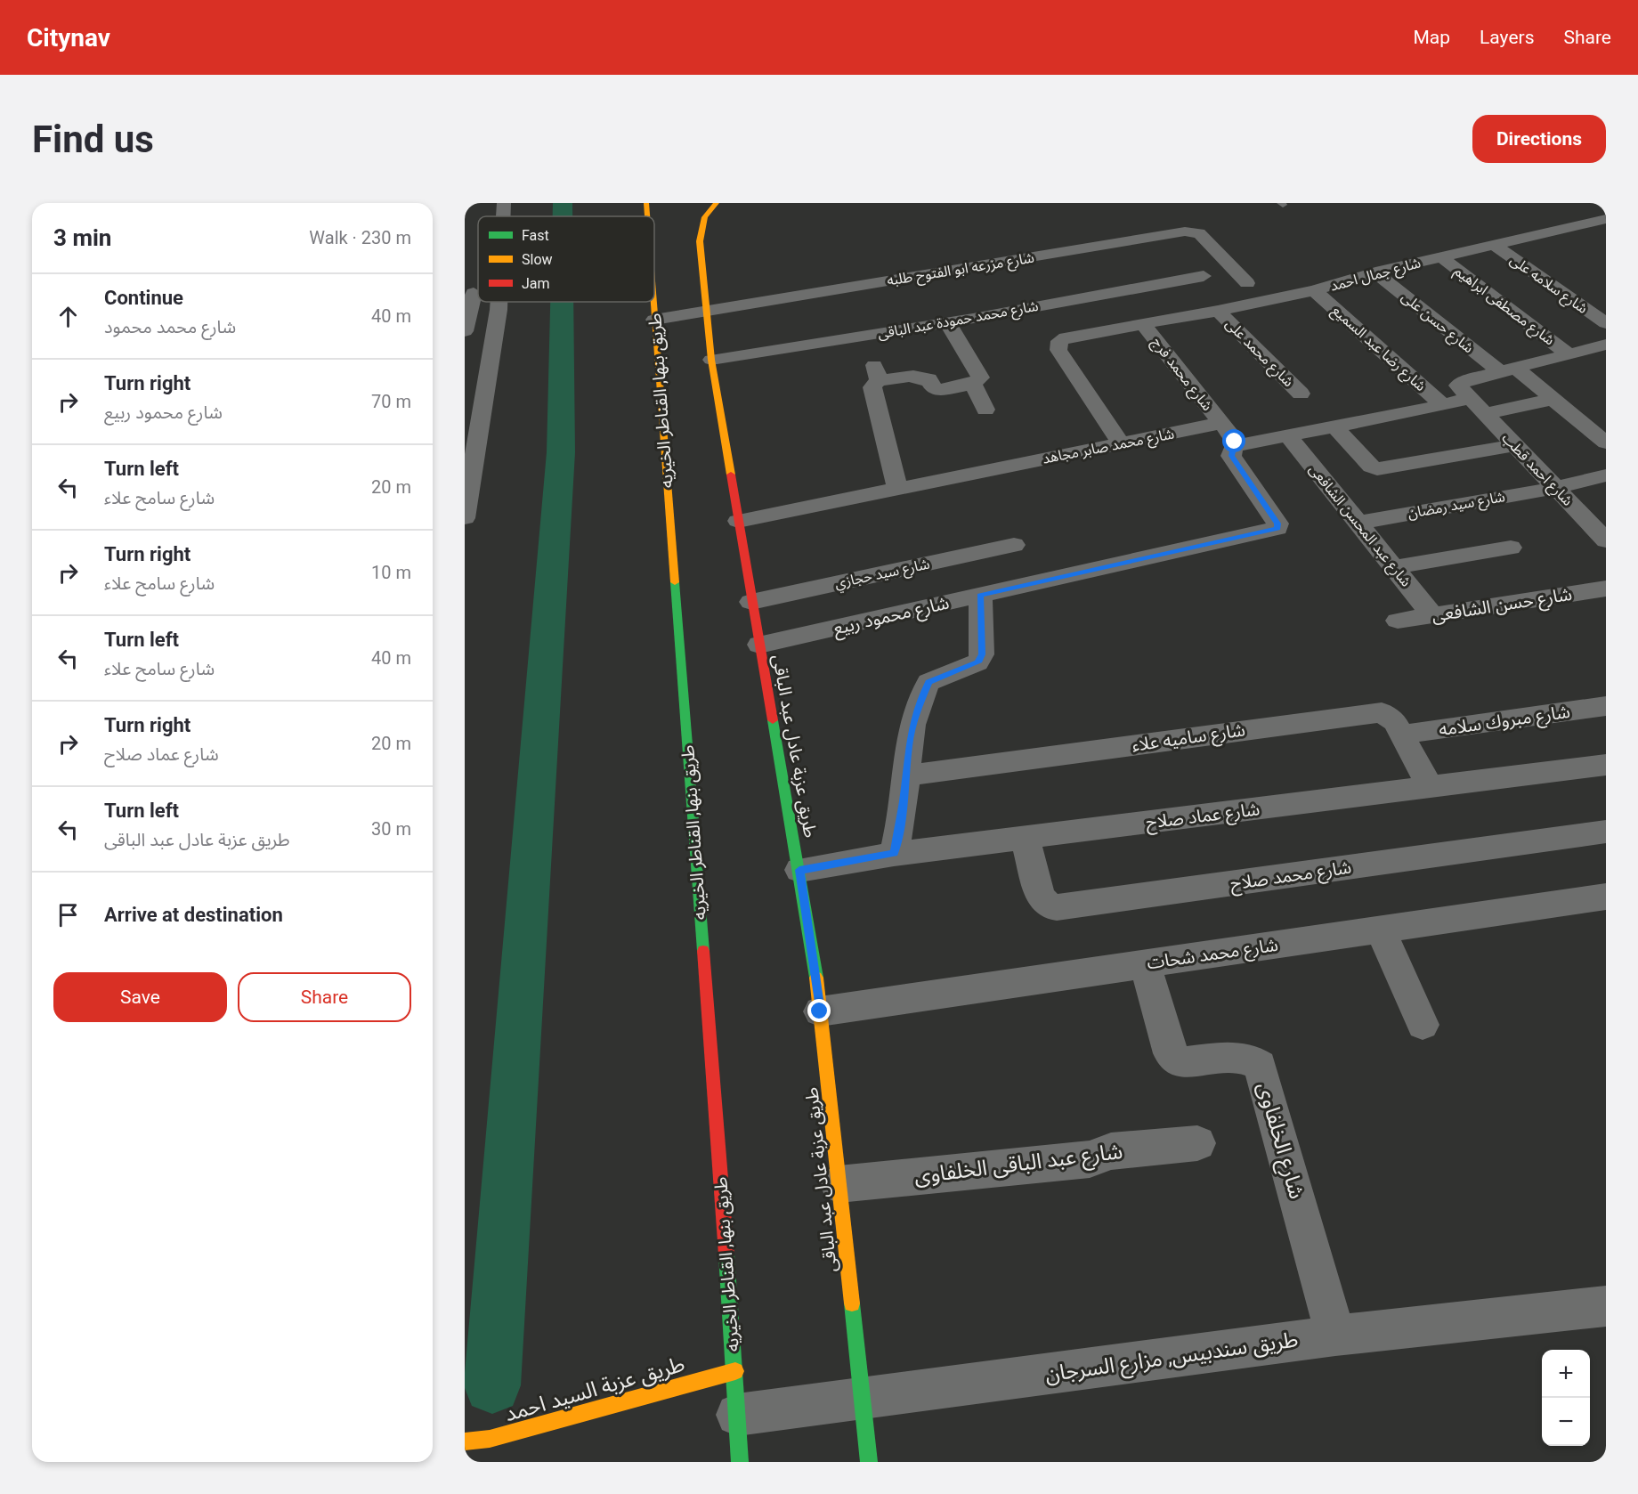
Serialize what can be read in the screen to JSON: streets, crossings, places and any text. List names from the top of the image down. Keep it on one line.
{"streets":{"street":["شارع مزرعه ابو الفتوح طلبه","شارع جمال احمد","شارع سلامه على","شارع مصطفى ابراهيم","شارع محمد حمودة عبد الباقى","شارع حسن على","شارع رضا عبد السميع","شارع محمد على","شارع محمد فرج","طريق بنها, القناطر الخيريه","شارع محمد صابر مجاهد","شارع احمد قطب","شارع سيد رمضان","شارع عبد المحسن الشافعى","شارع سيد حجازي","شارع حسن الشافعى","شارع محمود ربيع","شارع مبروك سلامه","شارع ساميه علاء","طريق عزبة عادل عبد الباقى","شارع عماد صلاح","شارع محمد صلاح","شارع محمد شحات","شارع الخلفاوى","شارع عبد الباقى الخلفاوى","طريق سندبيس, مزارع السرجان","طريق عزبة السيد احمد"]},"crossings":[["شارع مزرعه ابو الفتوح طلبه","طريق بنها, القناطر الخيريه"],["شارع مزرعه ابو الفتوح طلبه","طريق عزبة عادل عبد الباقى"],["شارع جمال احمد","شارع سلامه على"],["شارع جمال احمد","شارع مصطفى ابراهيم"],["شارع جمال احمد","شارع حسن على"],["شارع جمال احمد","شارع رضا عبد السميع"],["شارع جمال احمد","شارع محمد على"],["شارع جمال احمد","شارع محمد فرج"],["شارع جمال احمد","شارع محمد صابر مجاهد"],["شارع محمد حمودة عبد الباقى","طريق عزبة عادل عبد الباقى"],["شارع محمد فرج","شارع محمد صابر مجاهد"],["طريق بنها, القناطر الخيريه","طريق سندبيس, مزارع السرجان"],["طريق بنها, القناطر الخيريه","طريق عزبة السيد احمد"],["شارع محمد صابر مجاهد","طريق عزبة عادل عبد الباقى"],["شارع احمد قطب","شارع سيد رمضان"],["شارع سيد رمضان","شارع عبد المحسن الشافعى"],["شارع عبد المحسن الشافعى","شارع حسن الشافعى"],["شارع سيد حجازي","طريق عزبة عادل عبد الباقى"],["شارع محمود ربيع","طريق عزبة عادل عبد الباقى"],["شارع مبروك سلامه","شارع ساميه علاء"],["شارع ساميه علاء","شارع عماد صلاح"],["طريق عزبة عادل عبد الباقى","شارع عماد صلاح"],["طريق عزبة عادل عبد الباقى","شارع محمد شحات"],["طريق عزبة عادل عبد الباقى","شارع عبد الباقى الخلفاوى"],["طريق عزبة عادل عبد الباقى","طريق سندبيس, مزارع السرجان"],["شارع عماد صلاح","شارع محمد صلاح"],["شارع محمد شحات","شارع الخلفاوى"],["شارع الخلفاوى","طريق سندبيس, مزارع السرجان"]],"legend":["Fast","Slow","Jam"],"page":{"header":"Citynav","nav":["Map","Layers","Share"],"buttons":["Directions",["Save","Share"]],"title":"Find us","heading":["3 min","Walk · 230 m"],"list":[["Continue","شارع محمد محمود","40 m"],["Turn right","شارع محمود ربيع","70 m"],["Turn left","شارع سامح علاء","20 m"],["Turn right","شارع سامح علاء","10 m"],["Turn left","شارع سامح علاء","40 m"],["Turn right","شارع عماد صلاح","20 m"],["Turn left","طريق عزبة عادل عبد الباقى","30 m"],"Arrive at destination"],"map_buttons":["+","−"]}}
